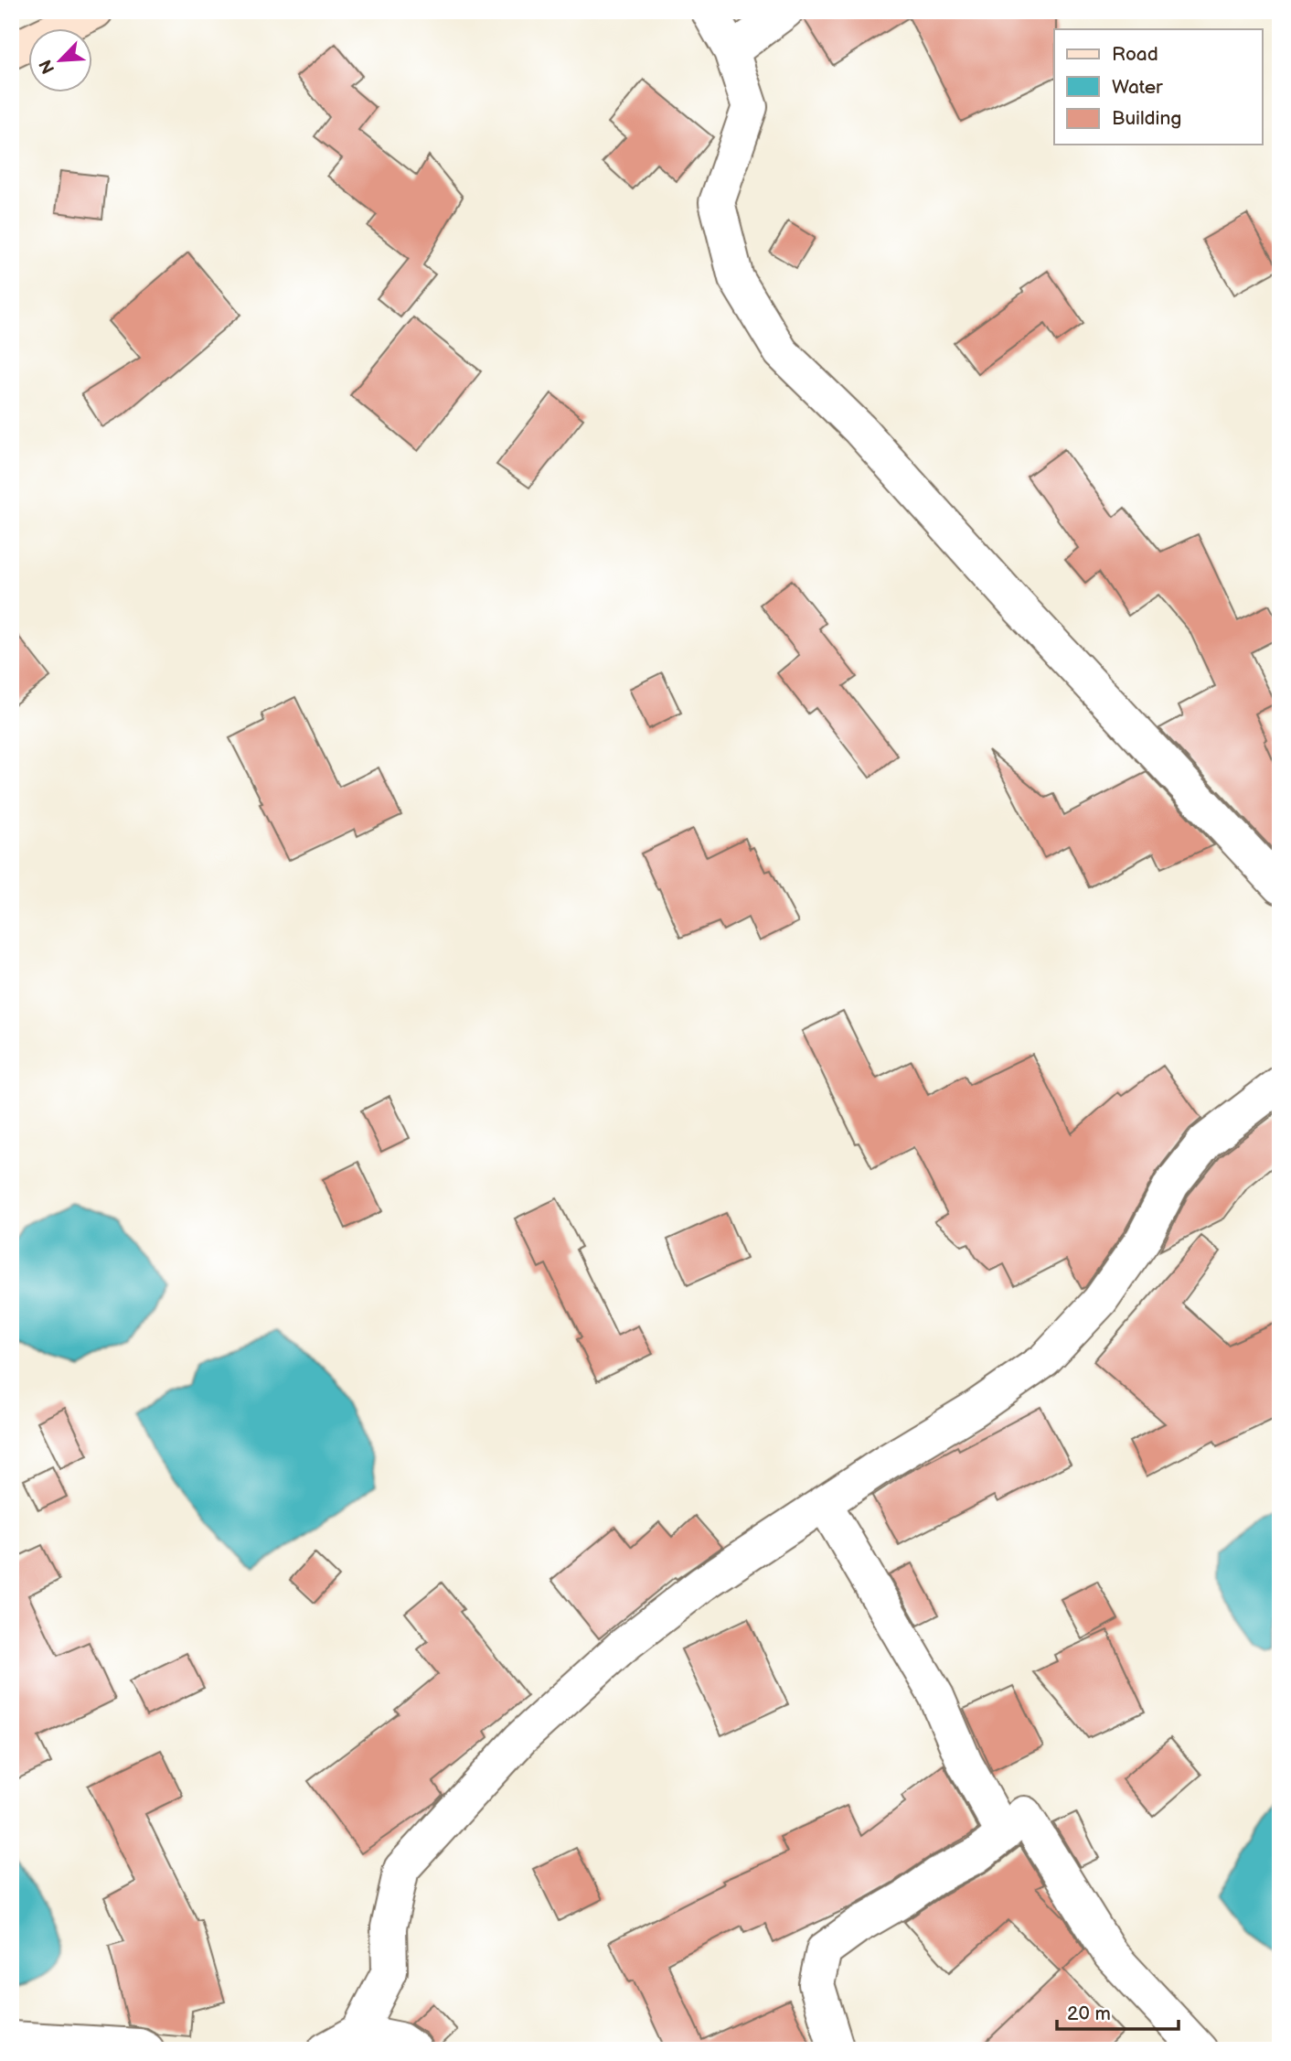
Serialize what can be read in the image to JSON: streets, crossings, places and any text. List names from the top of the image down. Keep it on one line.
{"legend":["Road","Water","Building"],"scale_bar":"20 m","north":"bottom left"}
